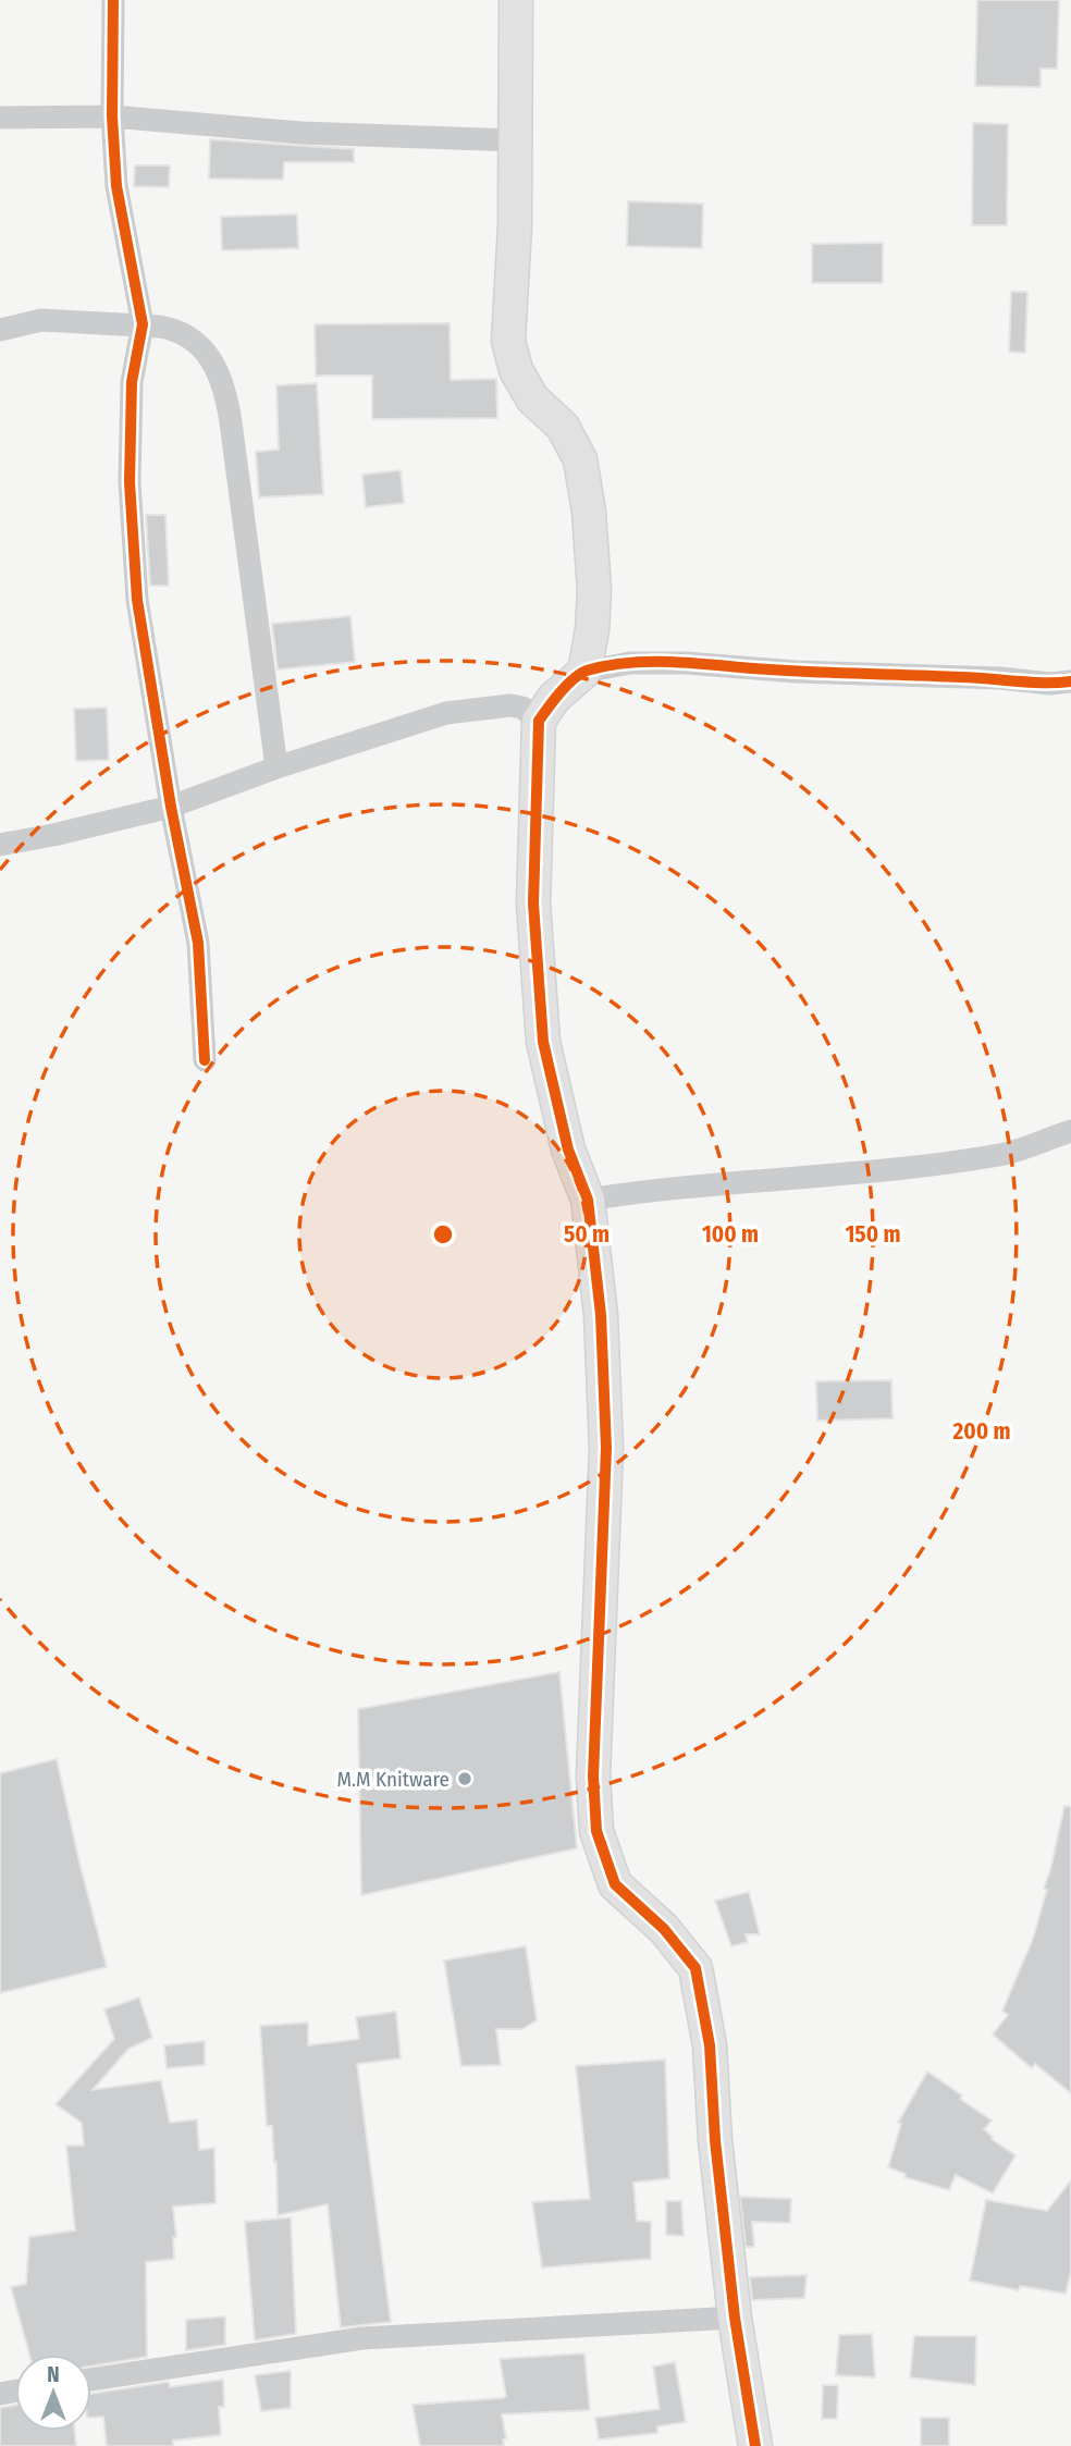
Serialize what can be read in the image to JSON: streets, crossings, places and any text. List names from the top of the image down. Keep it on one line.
{"places":["M.M Knitware"],"north":"top","rings":["50 m","100 m","150 m","200 m"]}
